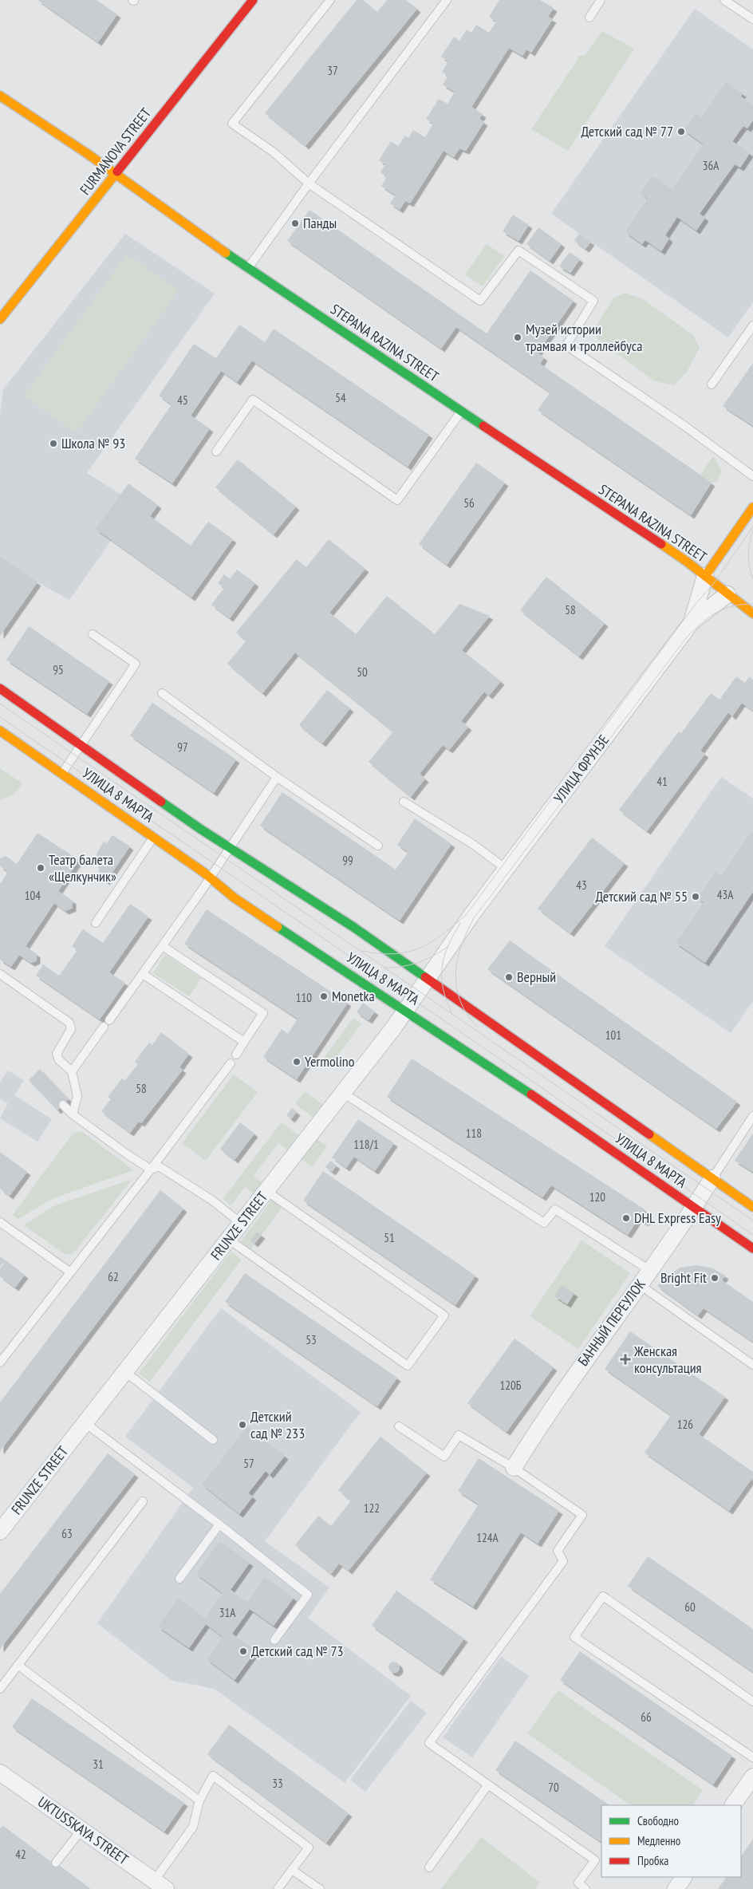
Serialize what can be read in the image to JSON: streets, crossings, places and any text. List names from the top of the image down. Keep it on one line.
{"streets":{"main road":["FURMANOVA STREET","STEPANA RAZINA STREET","УЛИЦА ФРУНЗЕ","УЛИЦА 8 МАРТА"],"street":["FRUNZE STREET","БАННЫЙ ПЕРЕУЛОК","UKTUSSKAYA STREET"]},"crossings":[["FURMANOVA STREET","STEPANA RAZINA STREET"],["STEPANA RAZINA STREET","УЛИЦА ФРУНЗЕ"],["УЛИЦА ФРУНЗЕ","FRUNZE STREET"],["УЛИЦА 8 МАРТА","FRUNZE STREET"],["УЛИЦА 8 МАРТА","БАННЫЙ ПЕРЕУЛОК"]],"places":{"other":["Детский сад № 77","Панды","Музей истории трамвая и троллейбуса","Школа № 93","Театр балета «Щелкунчик»","Детский сад № 55","Верный","Monetka","Yermolino","DHL Express Easy","Bright Fit","Детский сад № 233","Детский сад № 73"],"health":["Женская консультация"]},"house_numbers":["37","36А","54","45","56","58","95","50","97","41","99","43","43А","104","110","101","58","118","118/1","120","51","62","53","120Б","126","57","122","63","124А","60","31А","66","31","33","70","42"],"legend":["Свободно","Медленно","Пробка"]}
